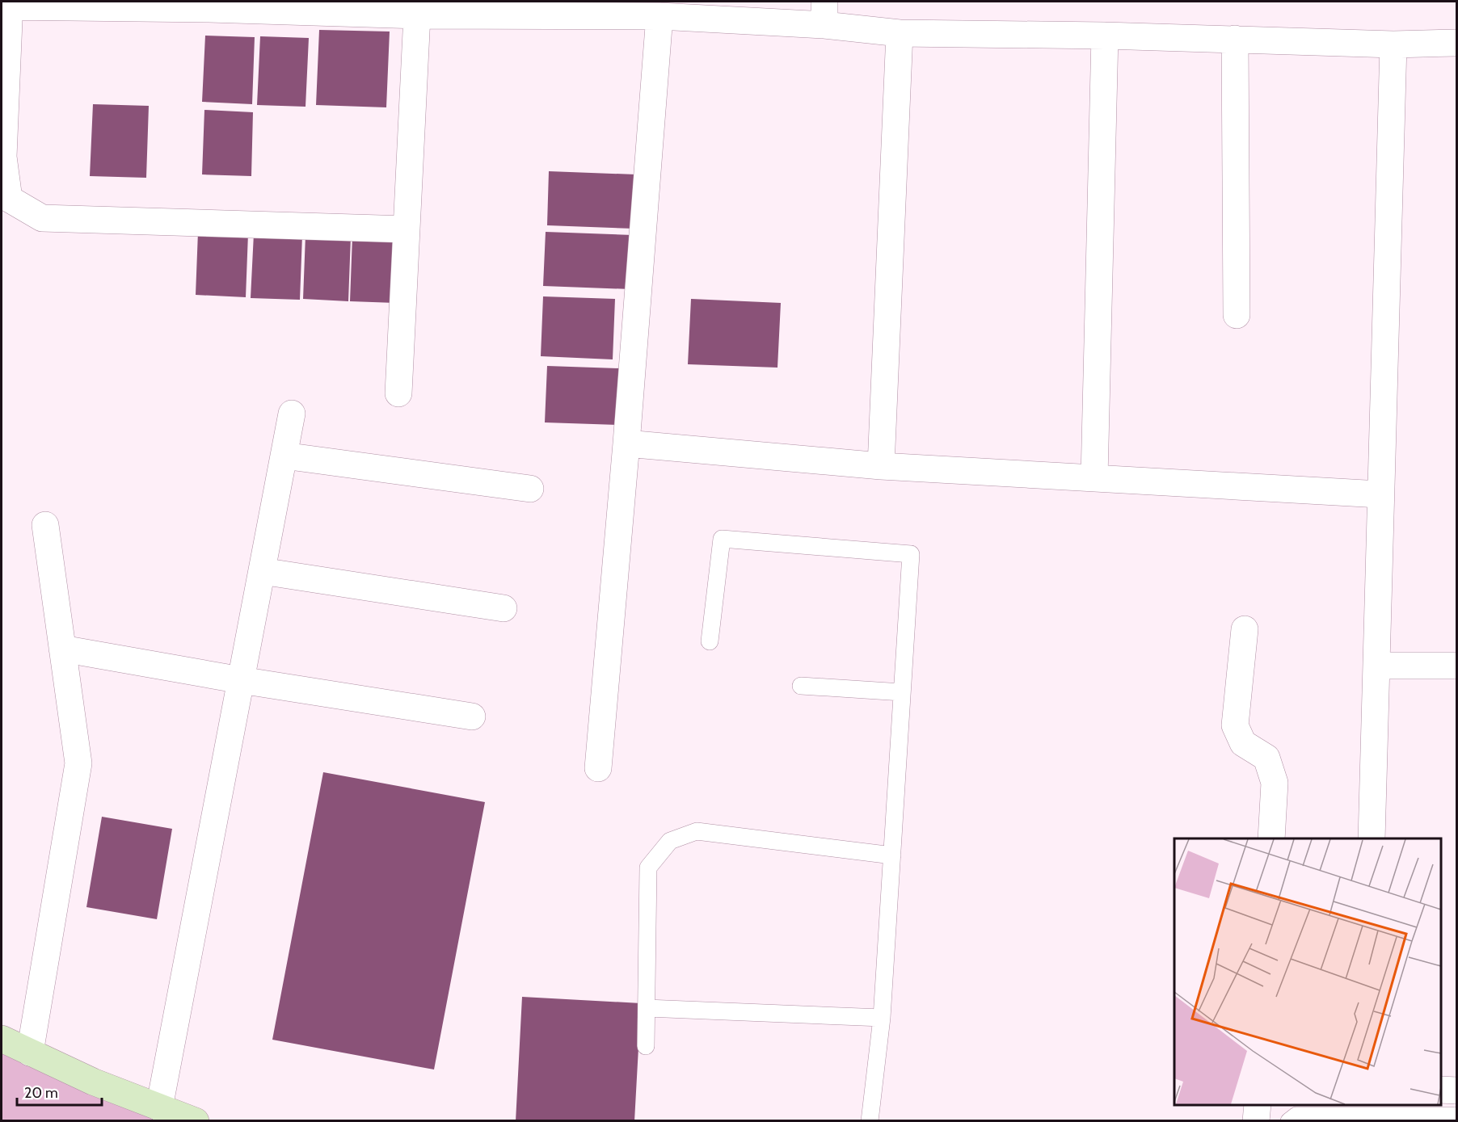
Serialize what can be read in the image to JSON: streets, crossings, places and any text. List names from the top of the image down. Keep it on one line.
{"scale_bar":"20 m"}
